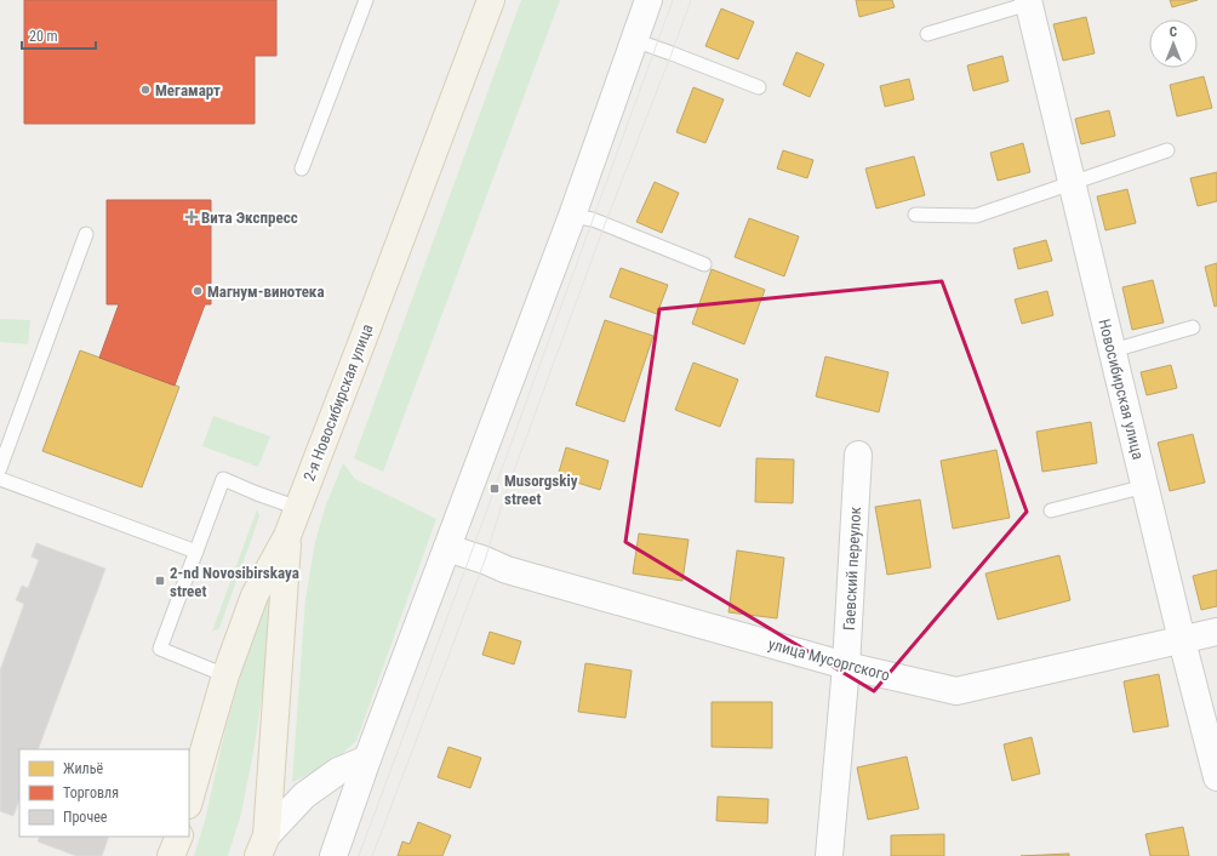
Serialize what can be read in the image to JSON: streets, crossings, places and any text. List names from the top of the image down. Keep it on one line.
{"streets":{"main road":["2-я Новосибирская улица"],"street":["Новосибирская улица","Гаевский переулок","улица Мусоргского"]},"crossings":[["Новосибирская улица","улица Мусоргского"],["Гаевский переулок","улица Мусоргского"]],"places":{"other":["Мегамарт","Магнум-винотека"],"health":["Вита Экспресс"],"transit":["Musorgskiy street","2-nd Novosibirskaya street"]},"legend":["Жильё","Торговля","Прочее"],"scale_bar":"20 m","north":"top"}
